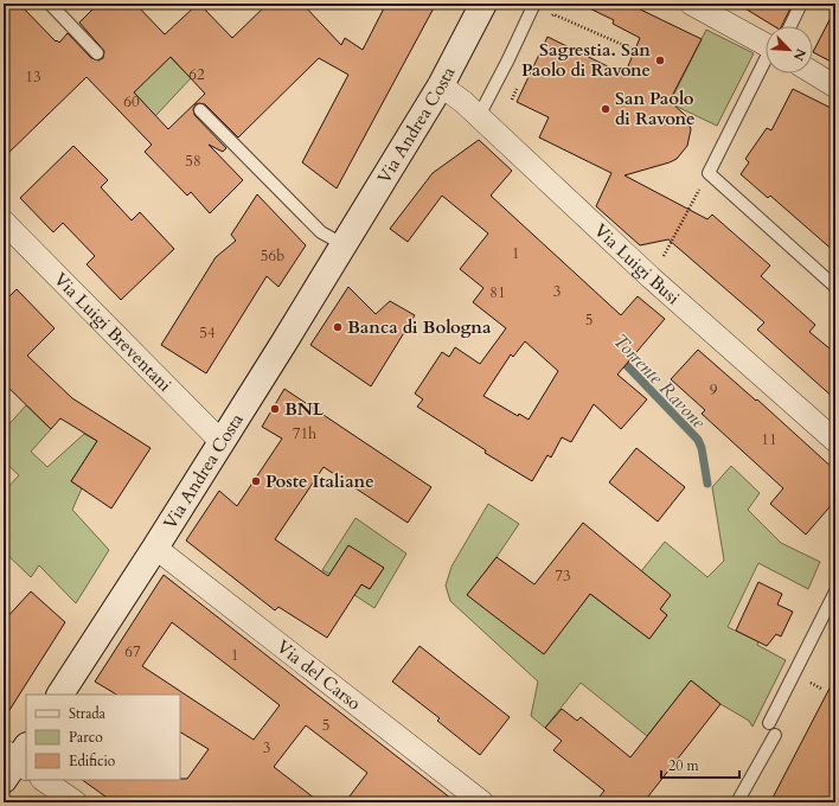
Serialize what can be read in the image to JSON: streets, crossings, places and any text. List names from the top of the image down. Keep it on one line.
{"streets":{"main road":["Via Andrea Costa"],"street":["Via Luigi Busi","Via Luigi Breventani","Via del Carso"]},"crossings":[["Via Andrea Costa","Via Luigi Busi"],["Via Andrea Costa","Via Luigi Breventani"],["Via Andrea Costa","Via del Carso"]],"water":["Torrente Ravone"],"places":["Sagrestia. San Paolo di Ravone","San Paolo di Ravone","Banca di Bologna","BNL","Poste Italiane"],"house_numbers":["62","13","60","58","1","56b","3","81","5","54","9","71h","11","73","67","1","5","3"],"legend":["Strada","Parco","Edificio"],"scale_bar":"20 m","north":"bottom right"}
